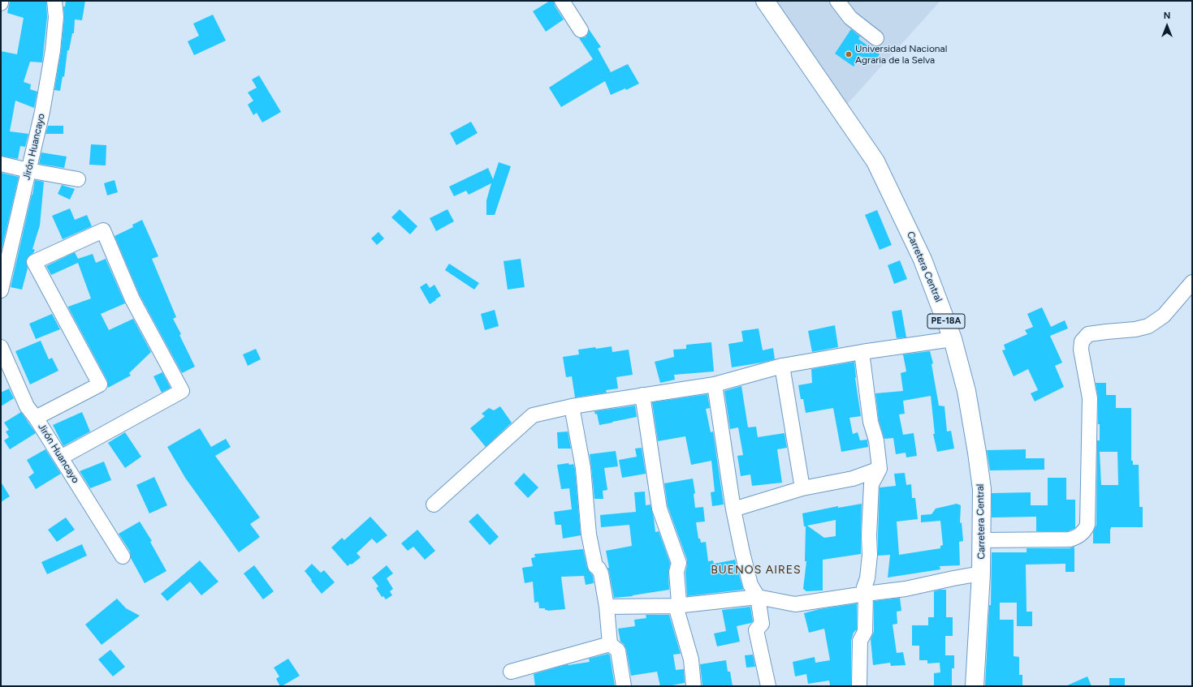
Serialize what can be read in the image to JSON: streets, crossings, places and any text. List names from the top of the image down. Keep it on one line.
{"streets":{"highway":["Carretera Central","PE-18A"],"street":["Jirón Huancayo"]},"districts":["BUENOS AIRES"],"places":["Universidad Nacional Agraria de la Selva"],"north":"top"}
